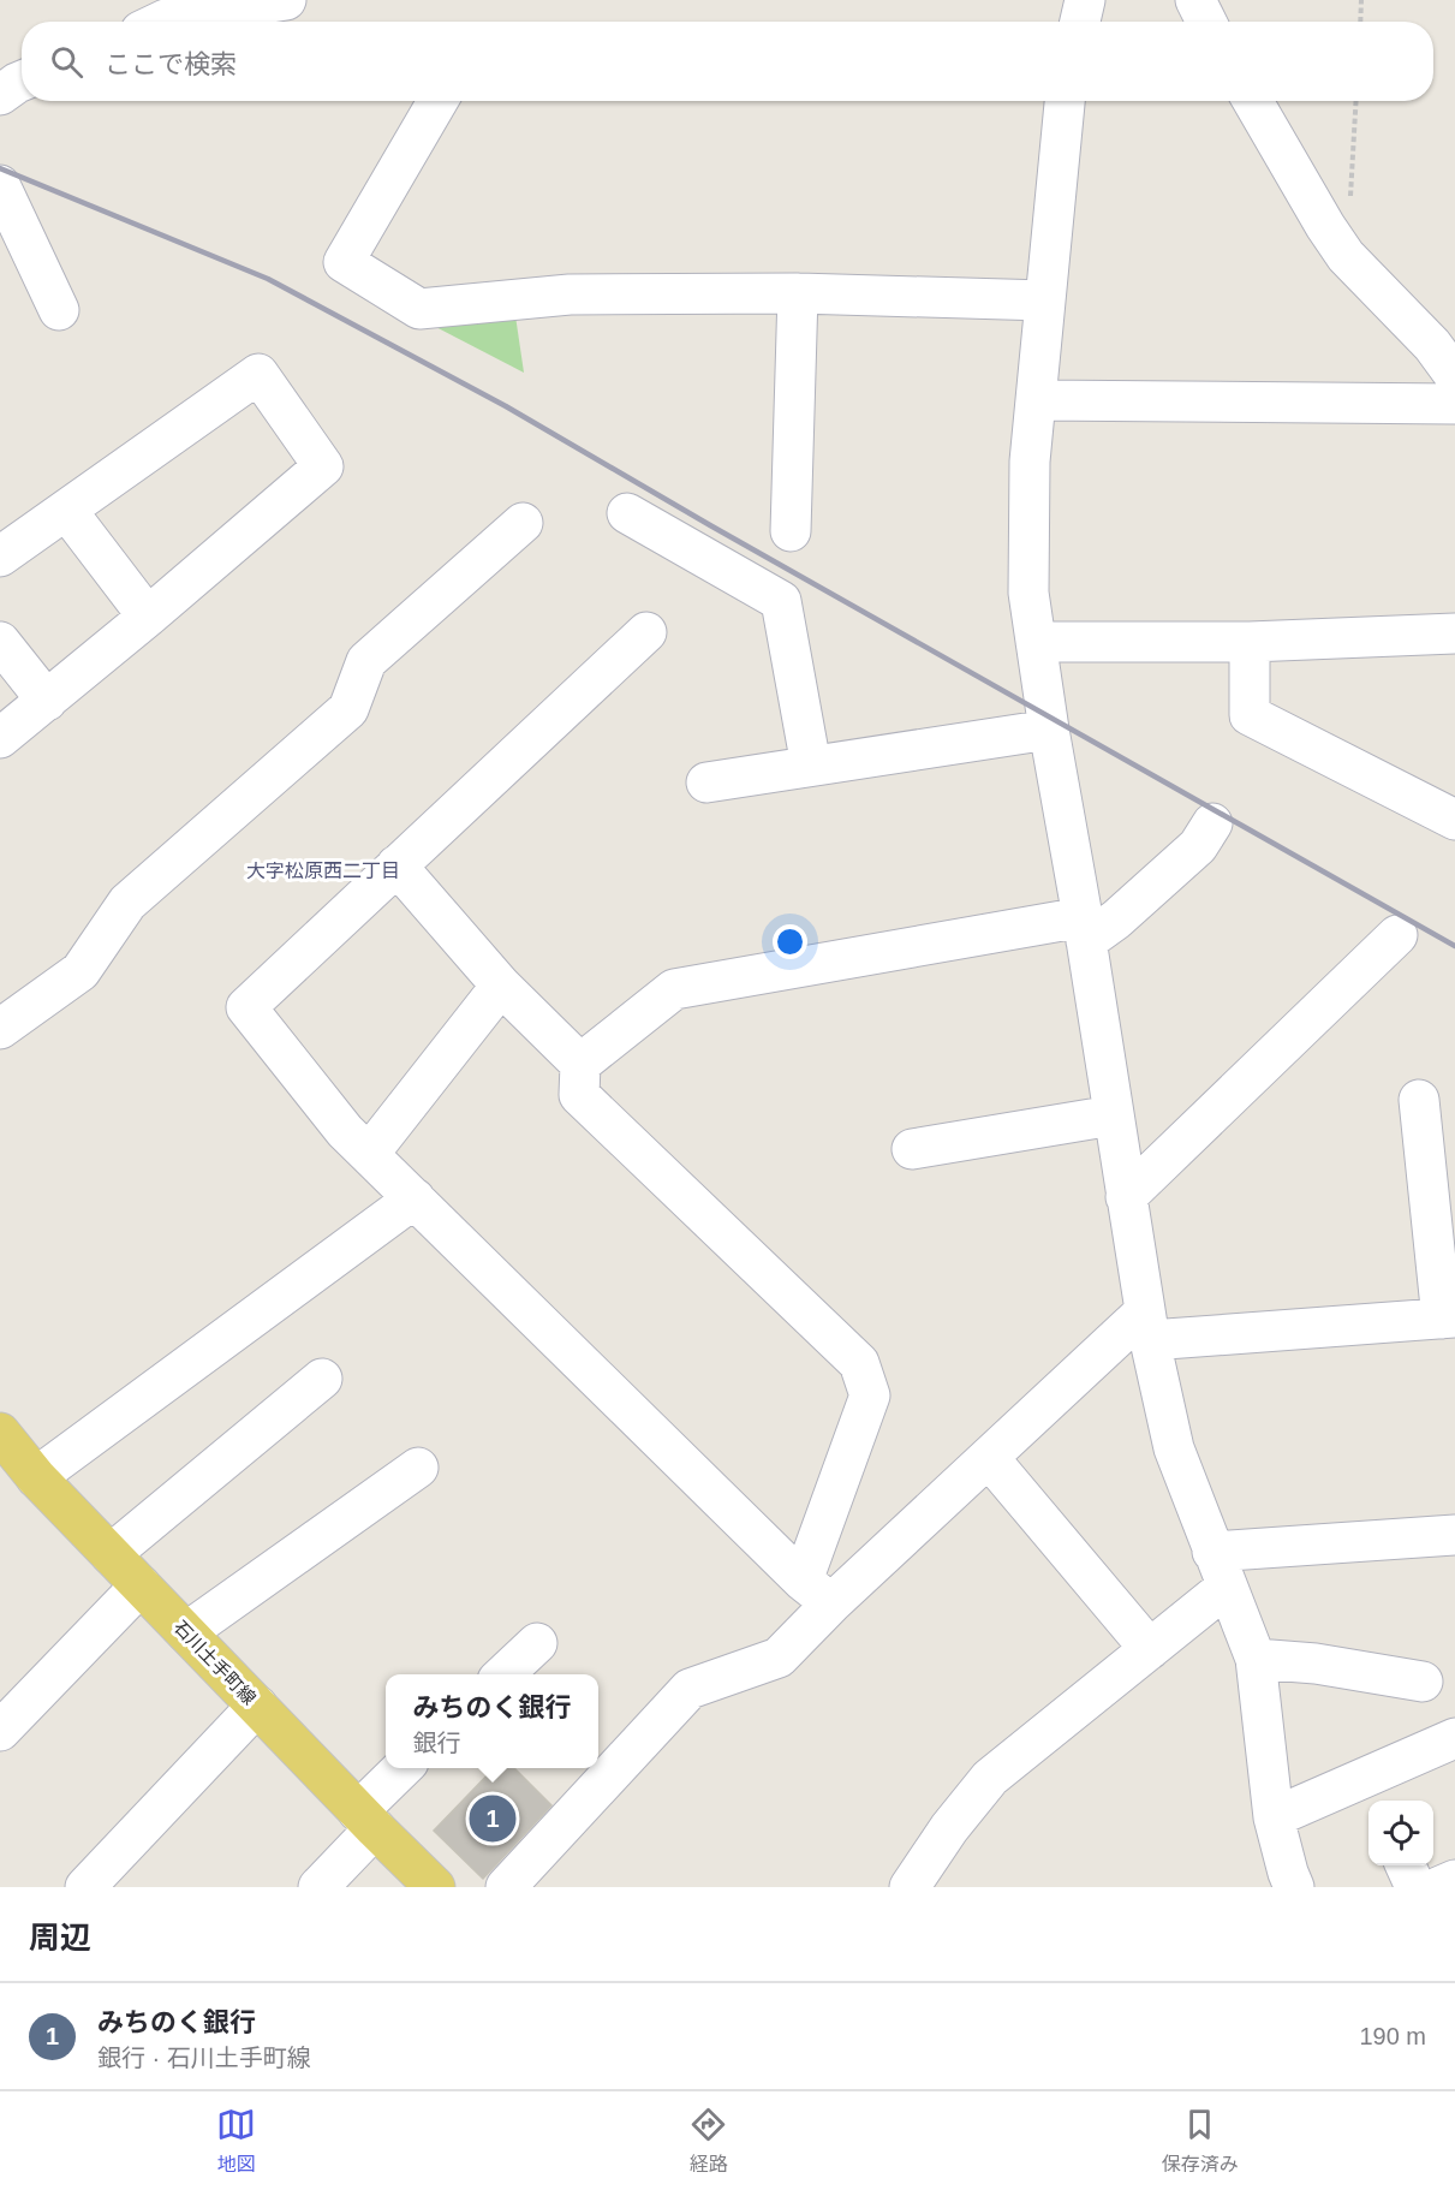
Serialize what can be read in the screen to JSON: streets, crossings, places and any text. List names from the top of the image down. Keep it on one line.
{"streets":{"main road":["石川土手町線"]},"districts":["大字松原西二丁目"],"page":{"search":"ここで検索","popup":["みちのく銀行","銀行"],"pins":"1","heading":"周辺","list":[{"mark":"1","name":"みちのく銀行","note":"銀行 · 石川土手町線","value":"190 m"}],"nav":["地図","経路","保存済み"]}}
